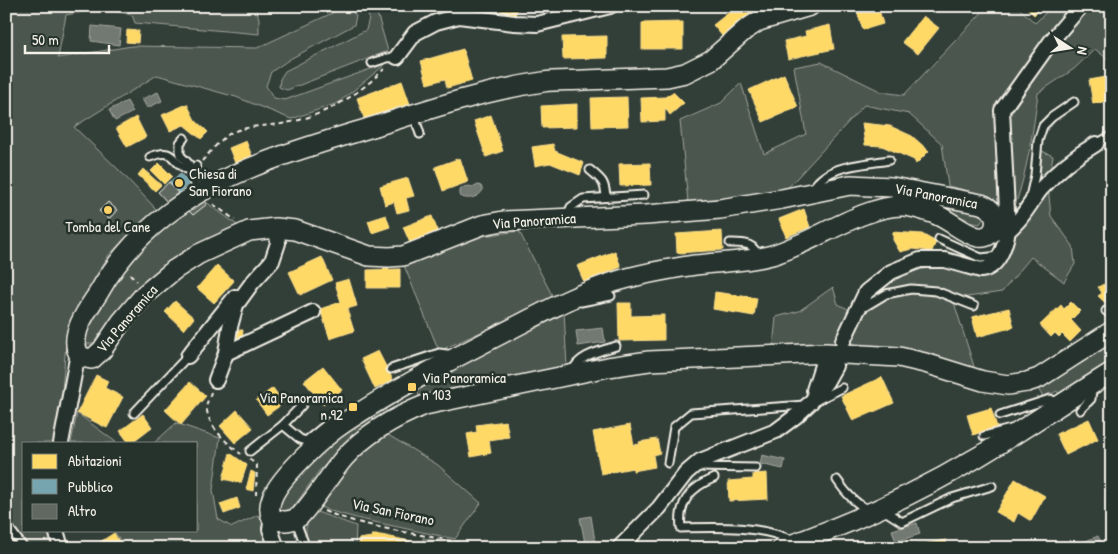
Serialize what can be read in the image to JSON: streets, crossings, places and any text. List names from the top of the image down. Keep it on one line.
{"streets":{"street":["Via Panoramica"],"path":["Via San Fiorano"]},"places":{"other":["Chiesa di San Fiorano","Tomba del Cane"],"transit":["Via Panoramica n 103","Via Panoramica n 92"]},"legend":["Abitazioni","Pubblico","Altro"],"scale_bar":"50 m","north":"right"}
